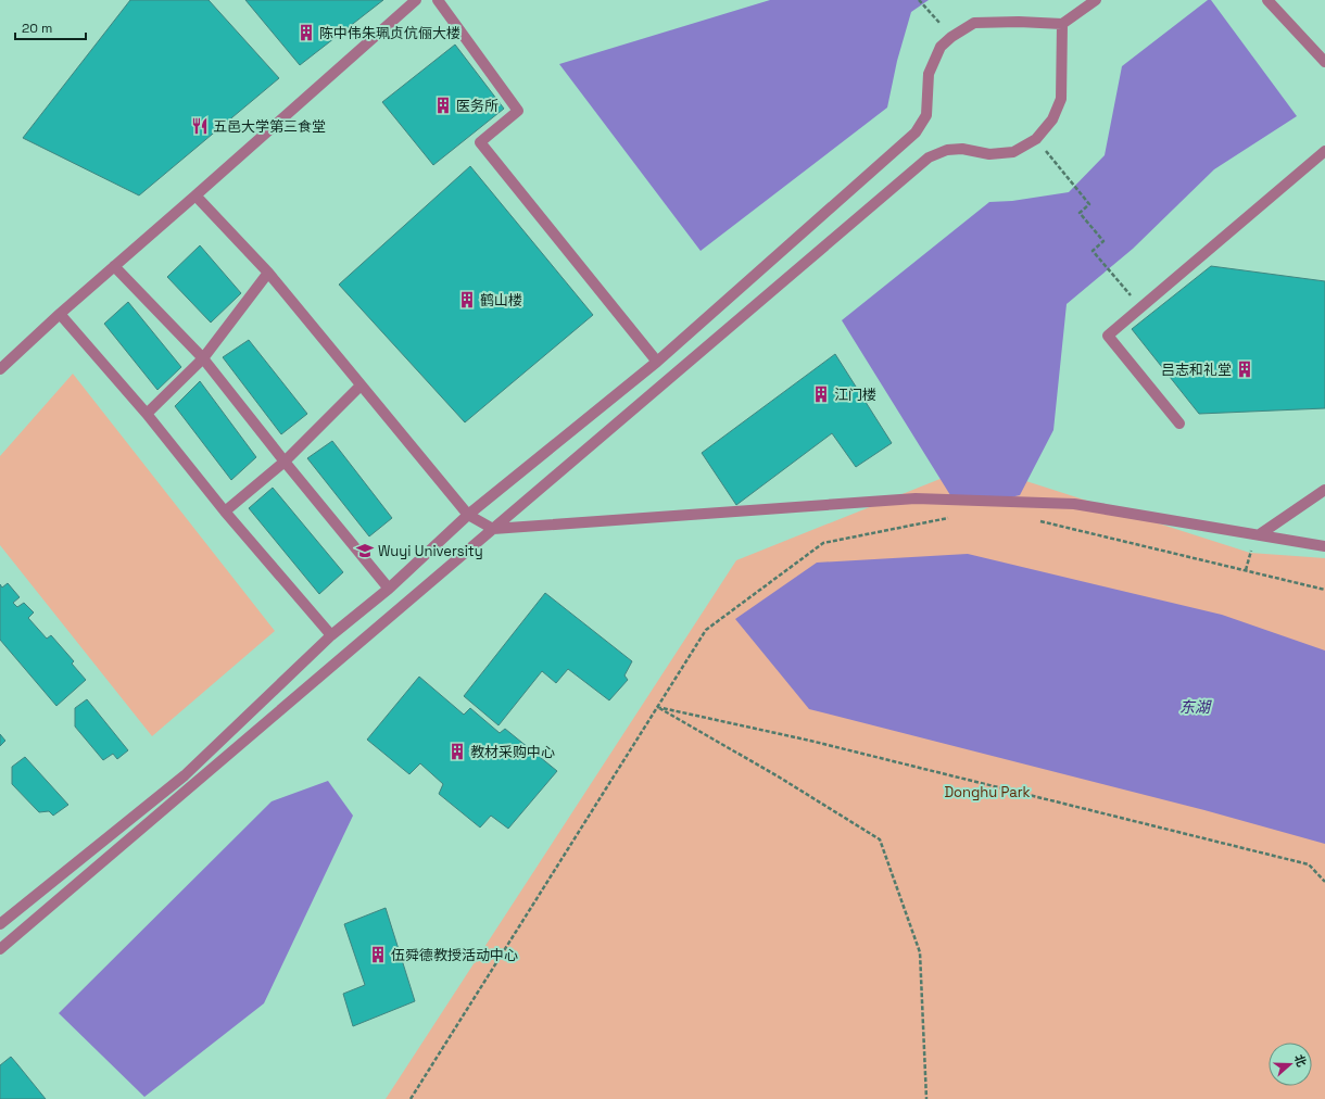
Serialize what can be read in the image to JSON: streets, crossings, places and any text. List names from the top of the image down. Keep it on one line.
{"water":["东湖"],"parks":["Donghu Park"],"places":{"building":["陈中伟朱珮贞伉俪大楼","医务所","鹤山楼","吕志和礼堂","江门楼","教材采购中心","伍舜德教授活动中心"],"restaurant":["五邑大学第三食堂"],"school or university":["Wuyi University"]},"scale_bar":"20 m","north":"right"}
